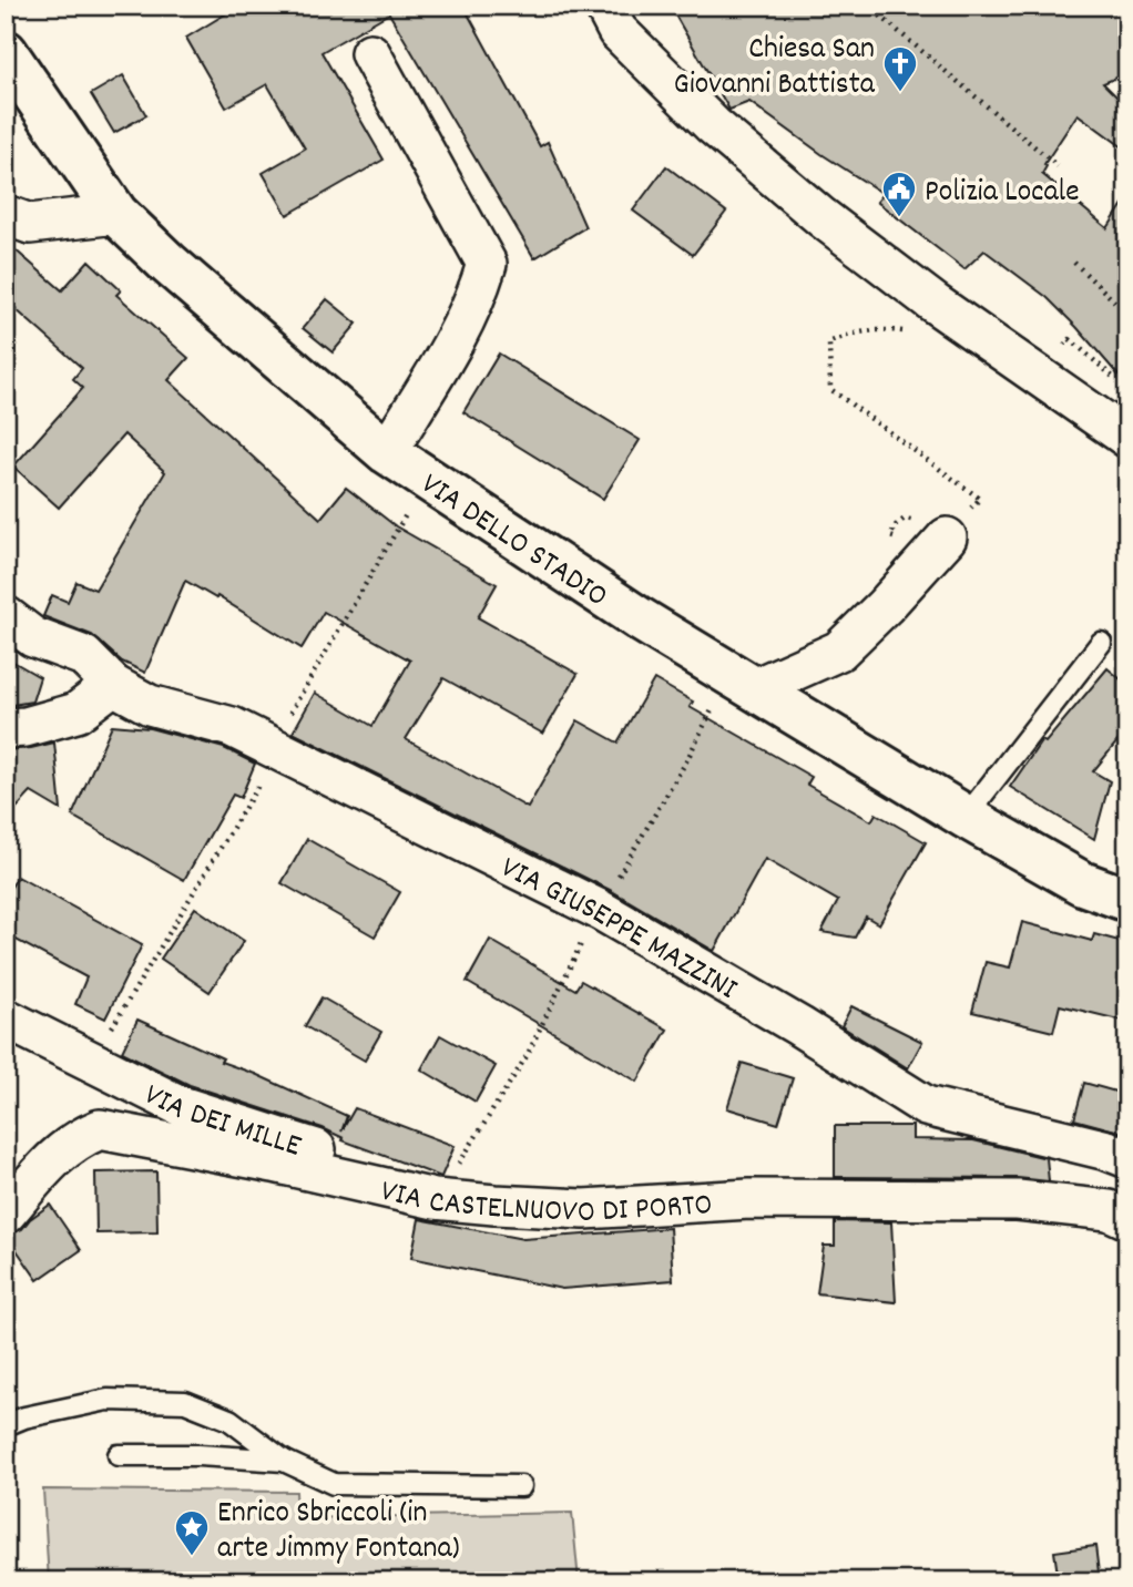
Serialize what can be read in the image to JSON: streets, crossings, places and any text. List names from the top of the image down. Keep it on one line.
{"streets":{"street":["VIA DELLO STADIO","VIA GIUSEPPE MAZZINI","VIA DEI MILLE","VIA CASTELNUOVO DI PORTO"]},"crossings":[["VIA DEI MILLE","VIA CASTELNUOVO DI PORTO"]],"places":{"church":["Chiesa San Giovanni Battista"],"public building":["Polizia Locale"],"place":["Enrico Sbriccoli (in arte Jimmy Fontana)"]}}
